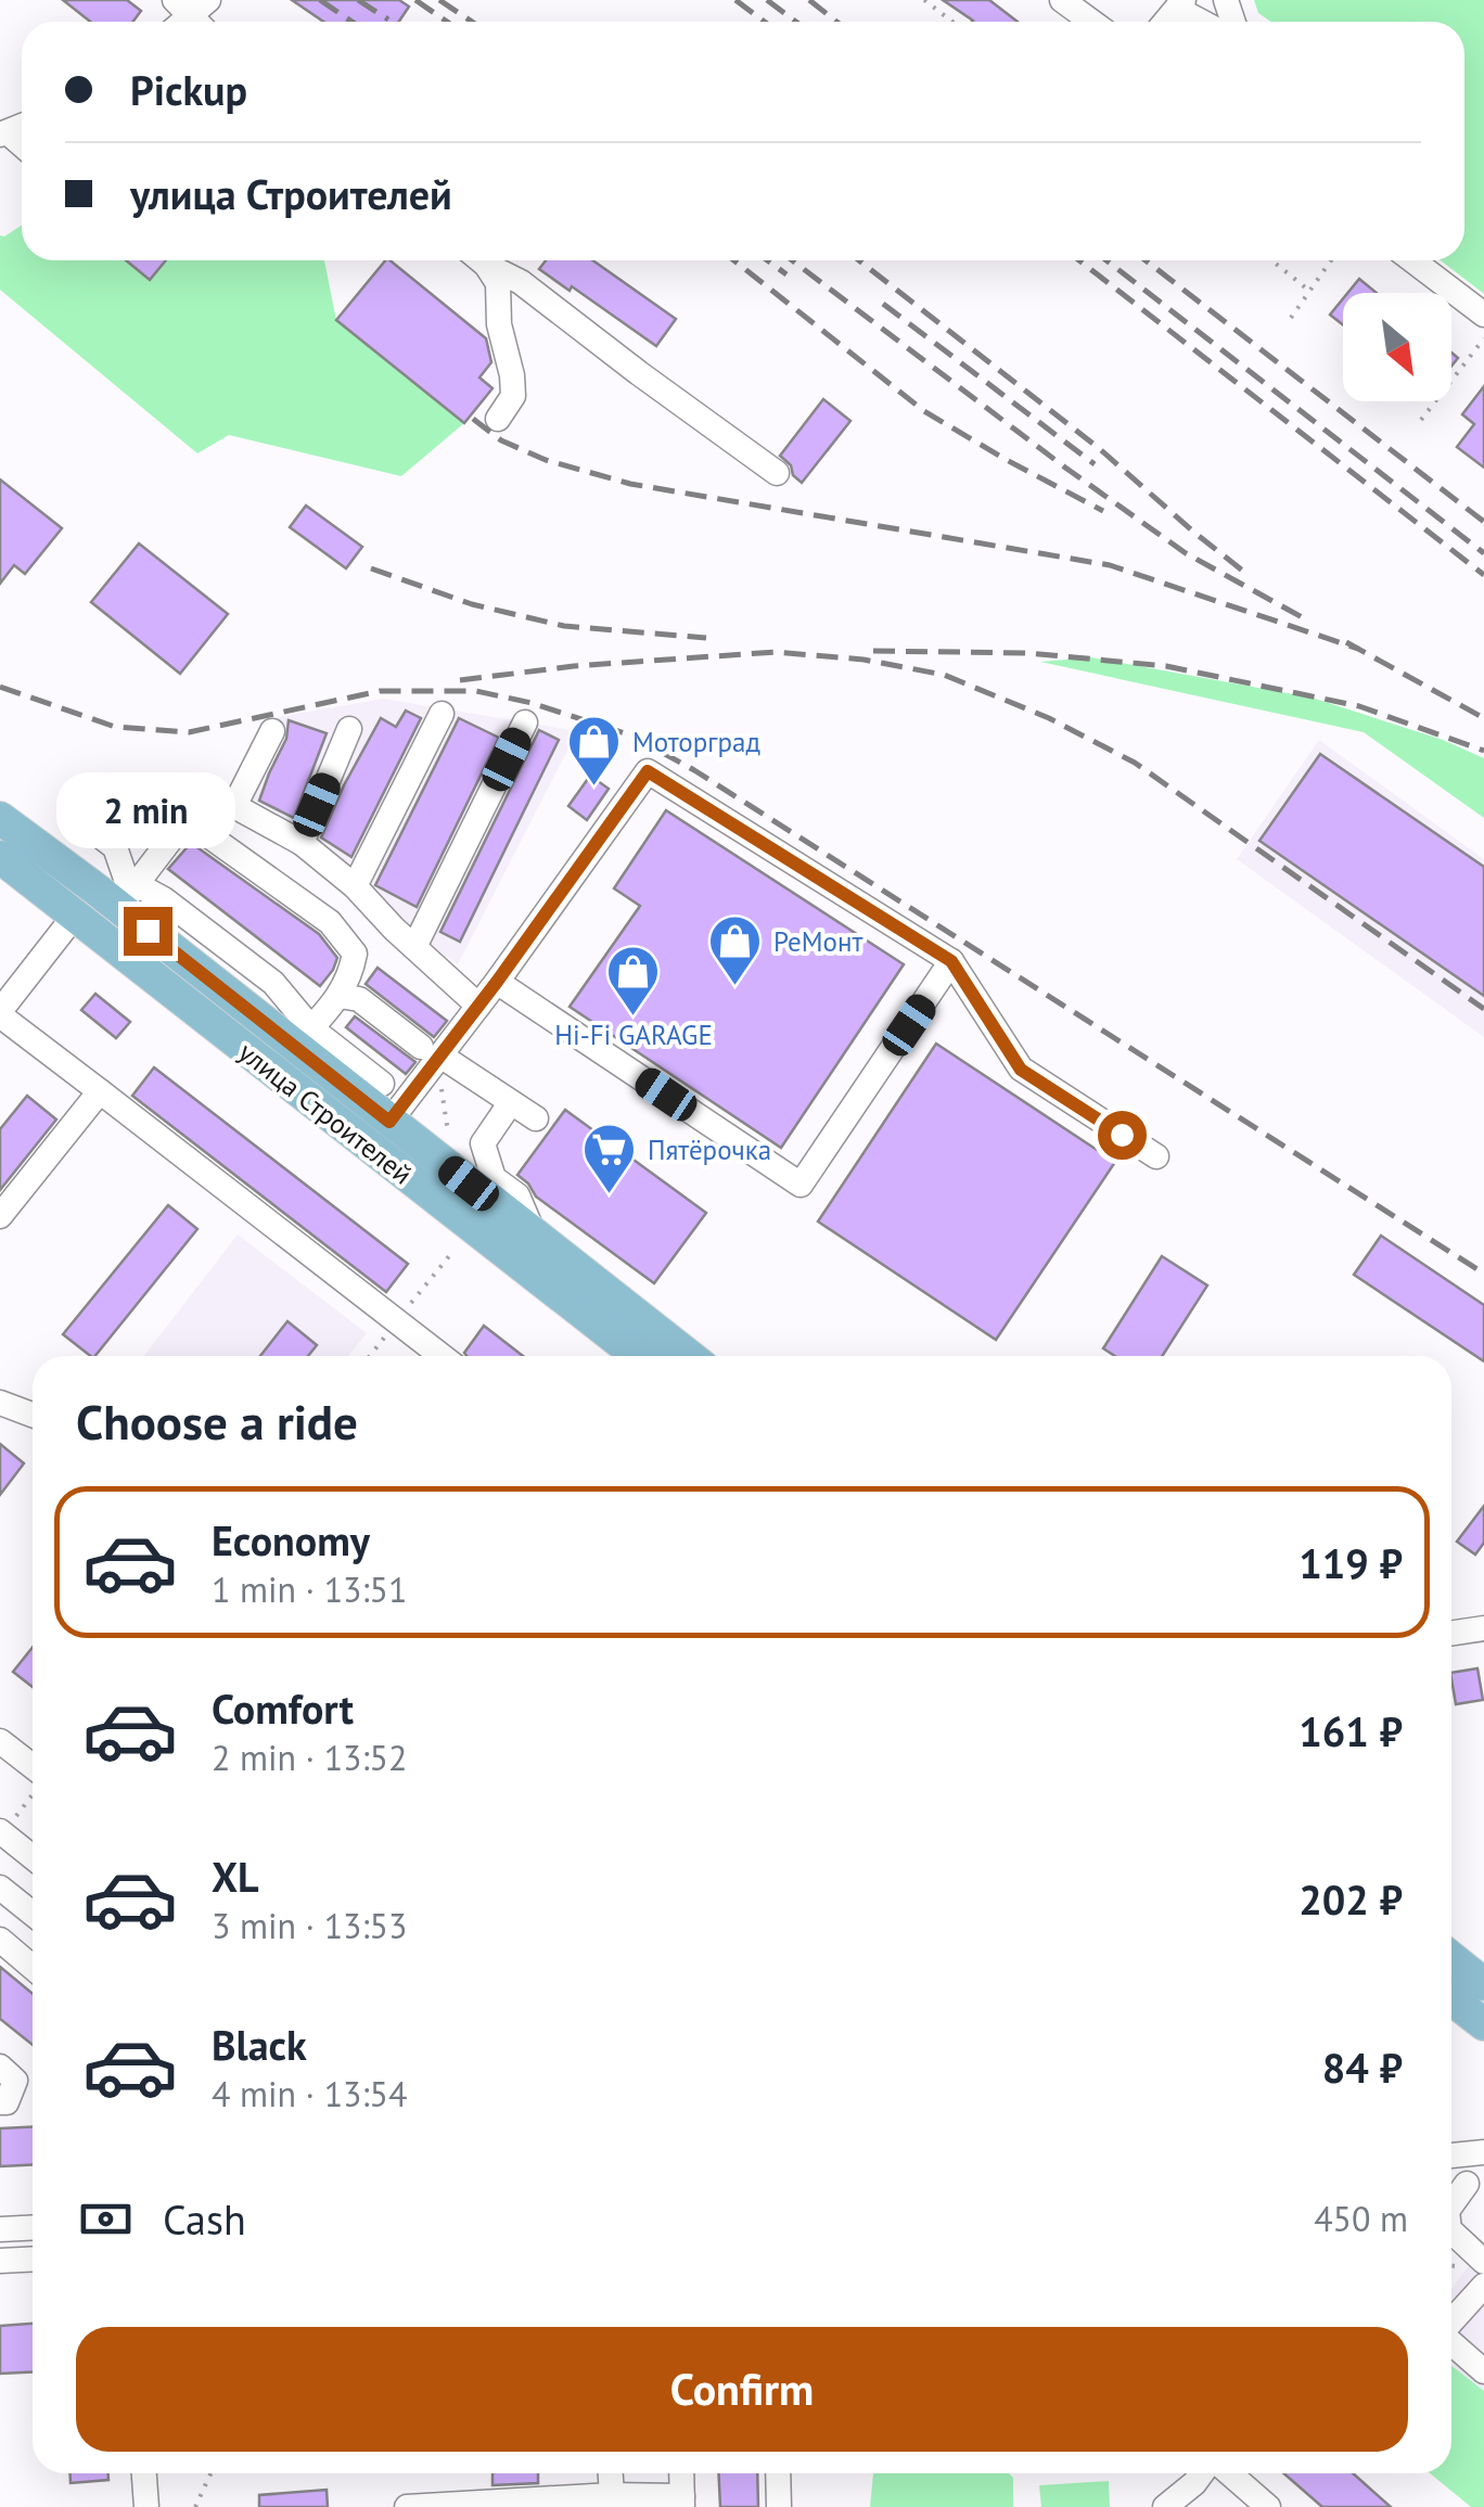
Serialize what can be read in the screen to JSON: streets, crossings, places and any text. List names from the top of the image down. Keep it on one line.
{"streets":{"main road":["улица Строителей"]},"places":{"shop":["Моторград","РеМонт","Hi-Fi GARAGE"],"supermarket":["Пятёрочка"]},"north":"bottom right","page":{"banner":["Pickup","улица Строителей"],"bubble":"2 min","heading":"Choose a ride","list":[{"name":"Economy","note":"1 min · 13:51","value":"119 ₽"},{"name":"Comfort","note":"2 min · 13:52","value":"161 ₽"},{"name":"XL","note":"3 min · 13:53","value":"202 ₽"},{"name":"Black","note":"4 min · 13:54","value":"84 ₽"}],"pay":["Cash","450 m"],"buttons":"Confirm"}}
